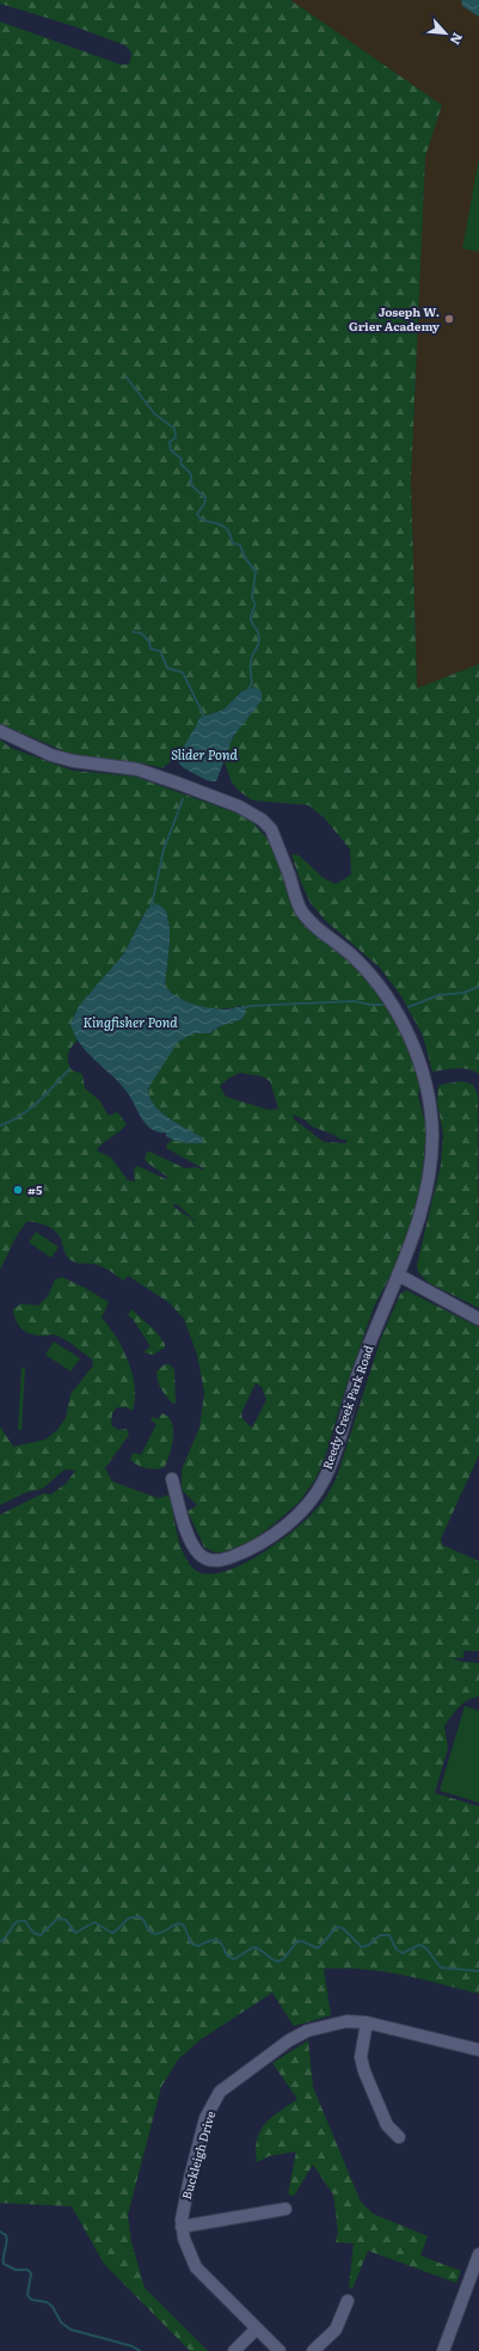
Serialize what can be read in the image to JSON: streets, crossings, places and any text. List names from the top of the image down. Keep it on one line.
{"streets":{"street":["Reedy Creek Park Road","Buckleigh Drive"]},"water":["Slider Pond","Kingfisher Pond"],"places":["Joseph W. Grier Academy","#5"],"north":"bottom right"}
